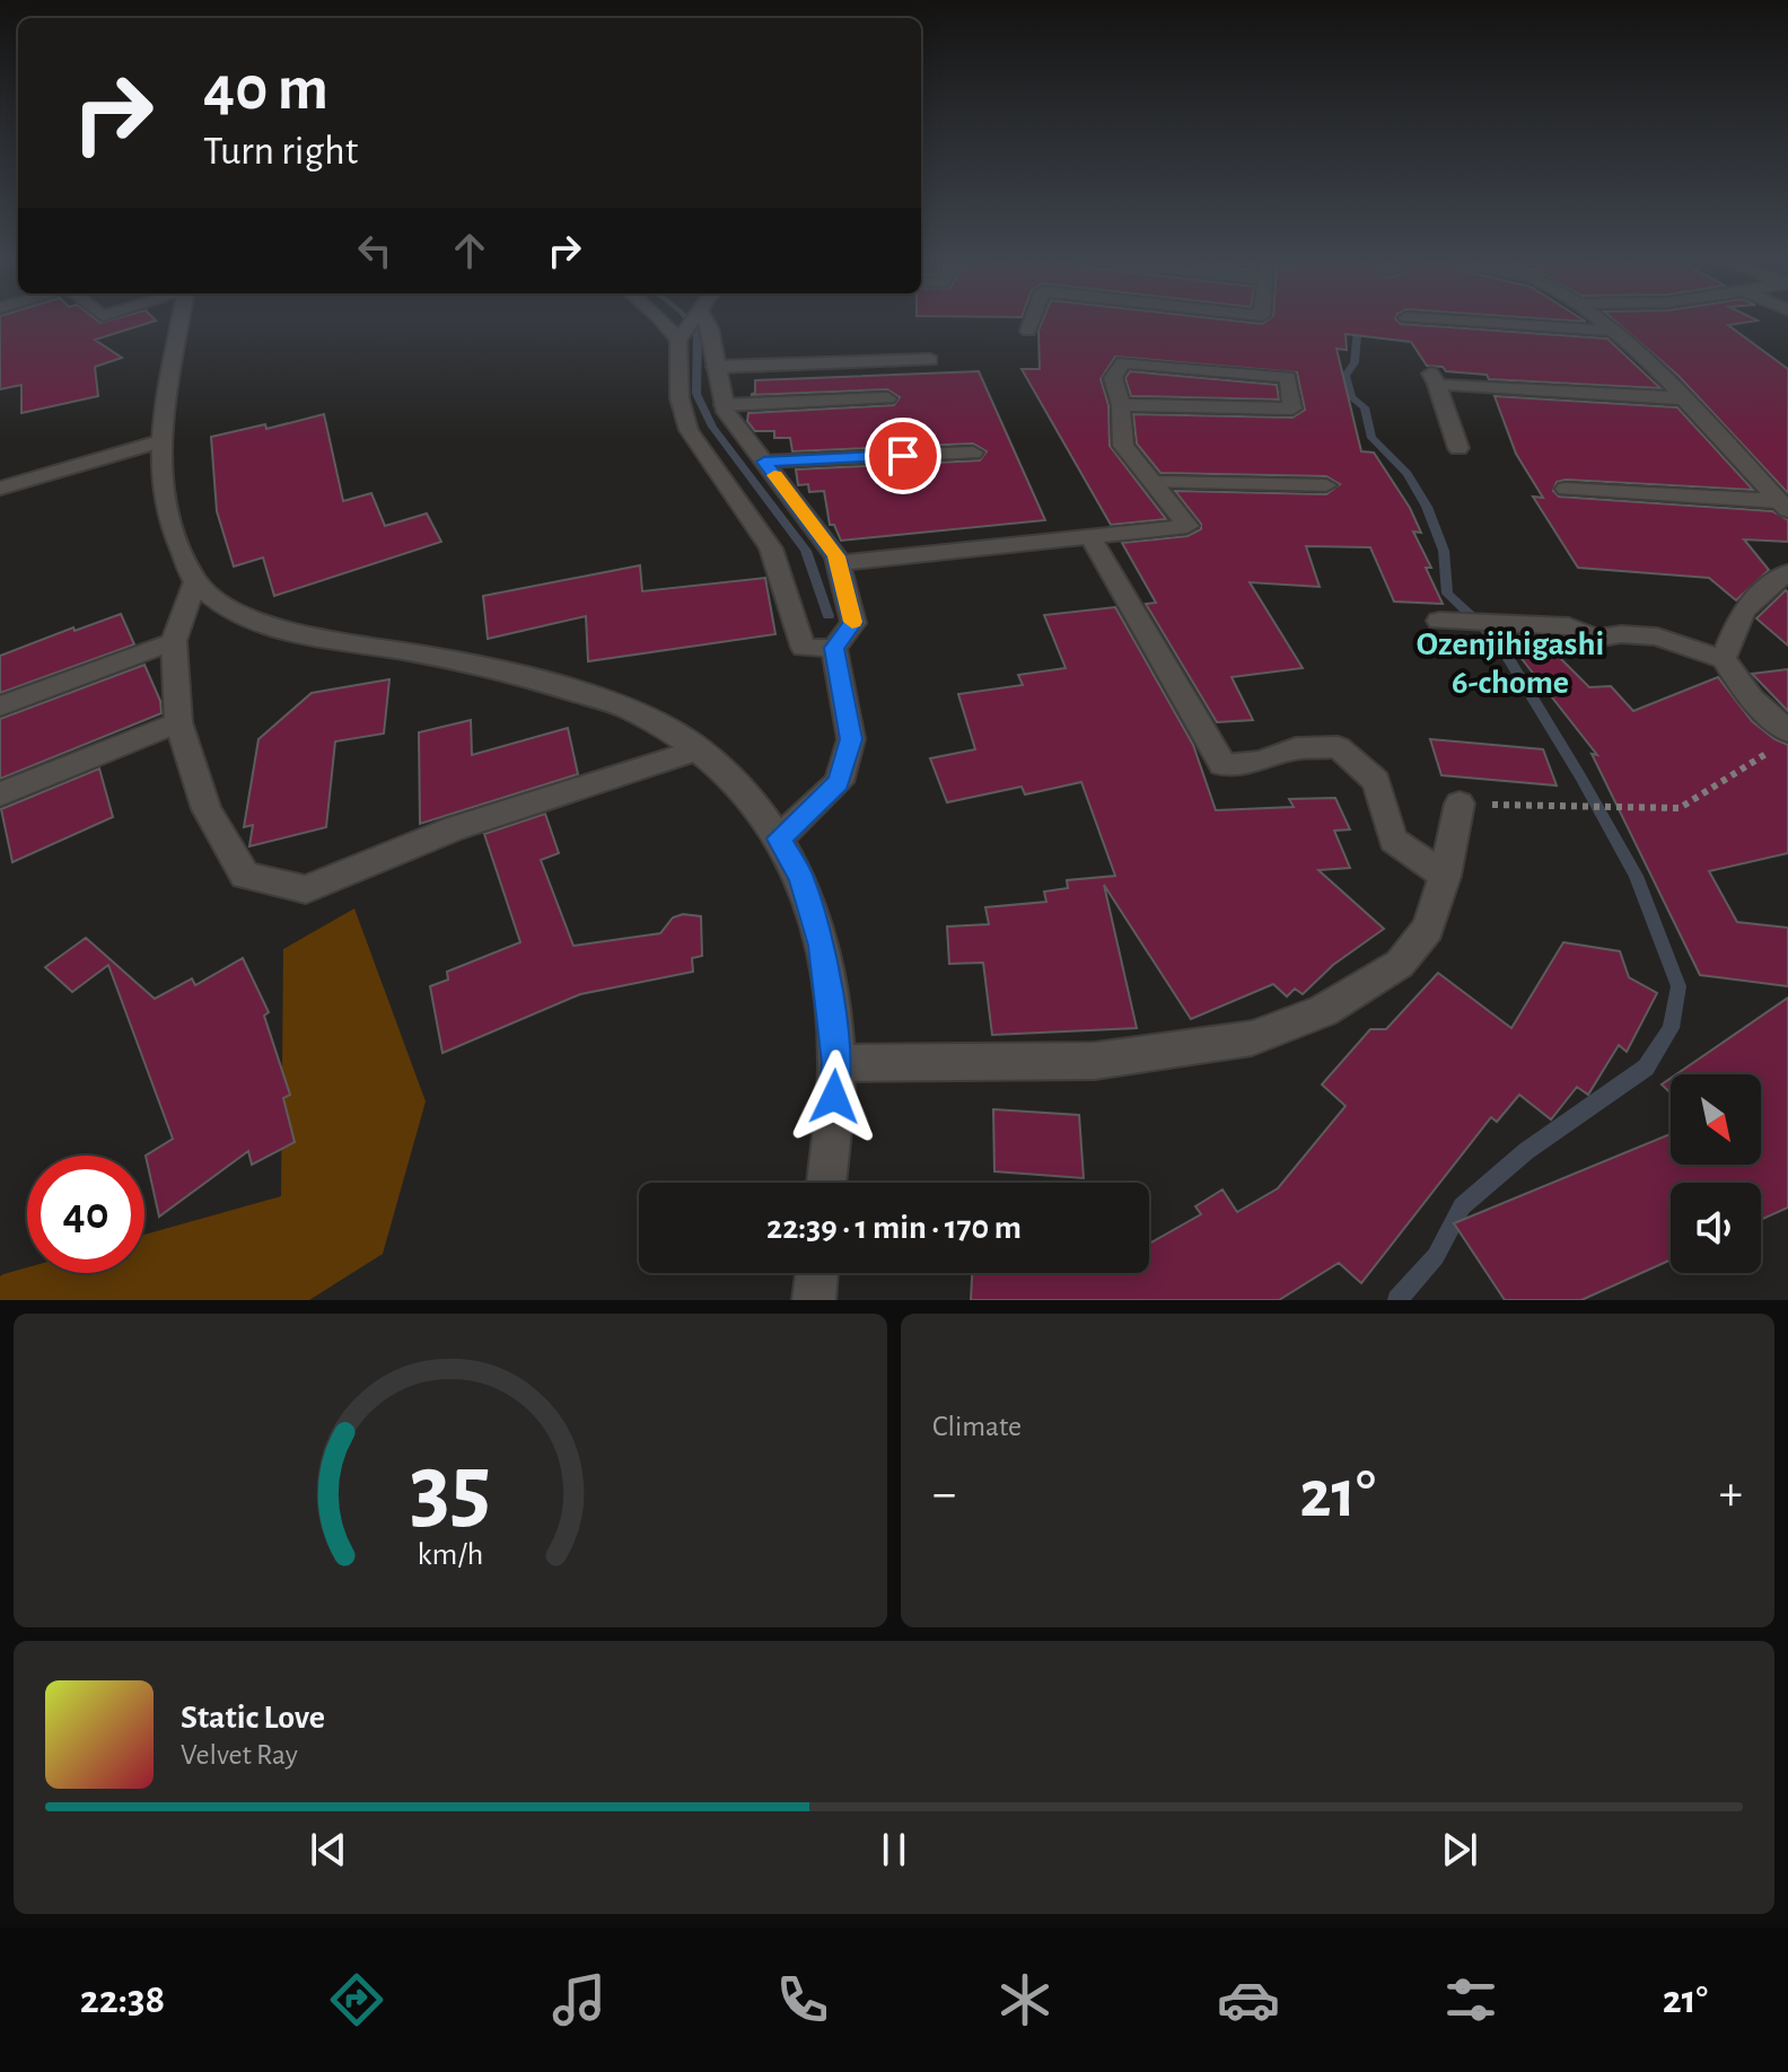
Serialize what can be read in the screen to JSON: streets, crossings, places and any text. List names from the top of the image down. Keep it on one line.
{"districts":["Ozenjihigashi 6-chome"],"north":"bottom right","page":{"turn":["40 m","Turn right"],"limit":"40","trip":"22:39 · 1 min · 170 m","tile":"Climate","heat":["−","21°","+"],"song":["Static Love","Velvet Ray"],"tabs":["22:38","21°"],"gauge":["35","km/h"]}}
